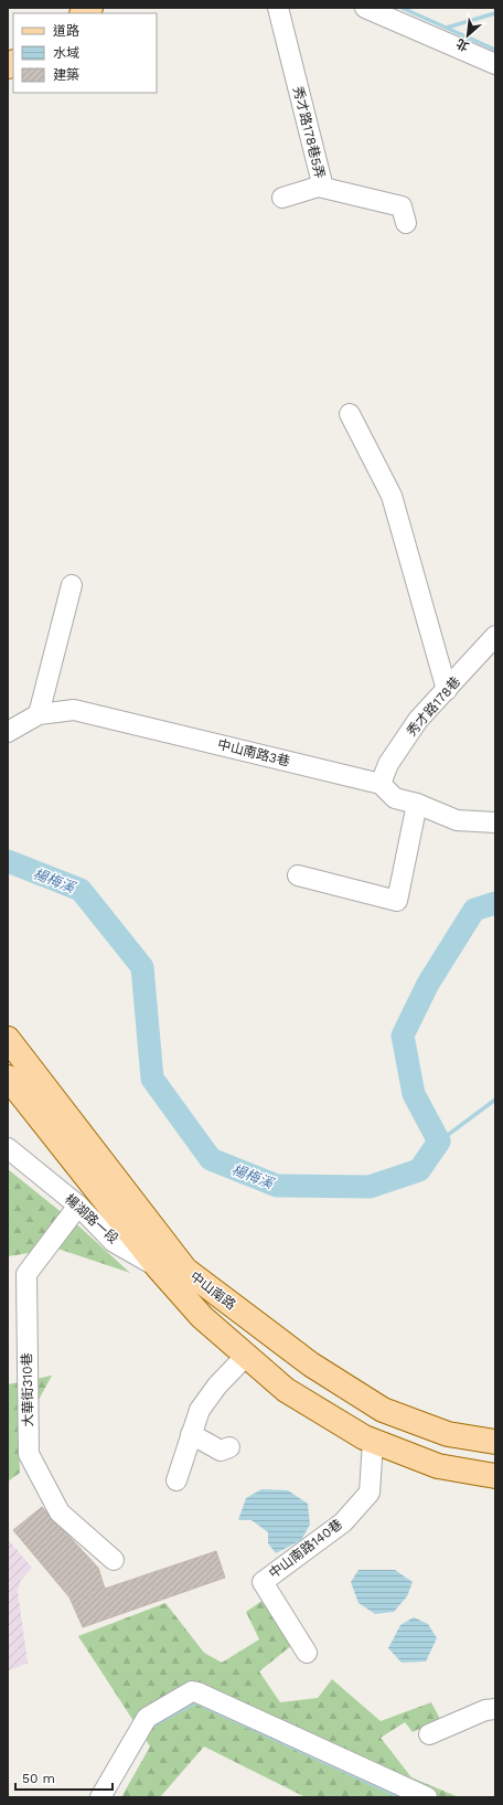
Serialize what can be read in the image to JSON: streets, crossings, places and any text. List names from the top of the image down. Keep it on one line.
{"streets":{"main road":["中山南路"],"street":["秀才路178巷5弄","秀才路178巷","中山南路3巷","楊湖路一段","大華街310巷","中山南路140巷"]},"crossings":[["秀才路178巷","中山南路3巷"],["楊湖路一段","中山南路"],["楊湖路一段","大華街310巷"],["中山南路","中山南路140巷"]],"water":["楊梅溪"],"legend":["道路","水域","建築"],"scale_bar":"50 m","north":"bottom left"}
